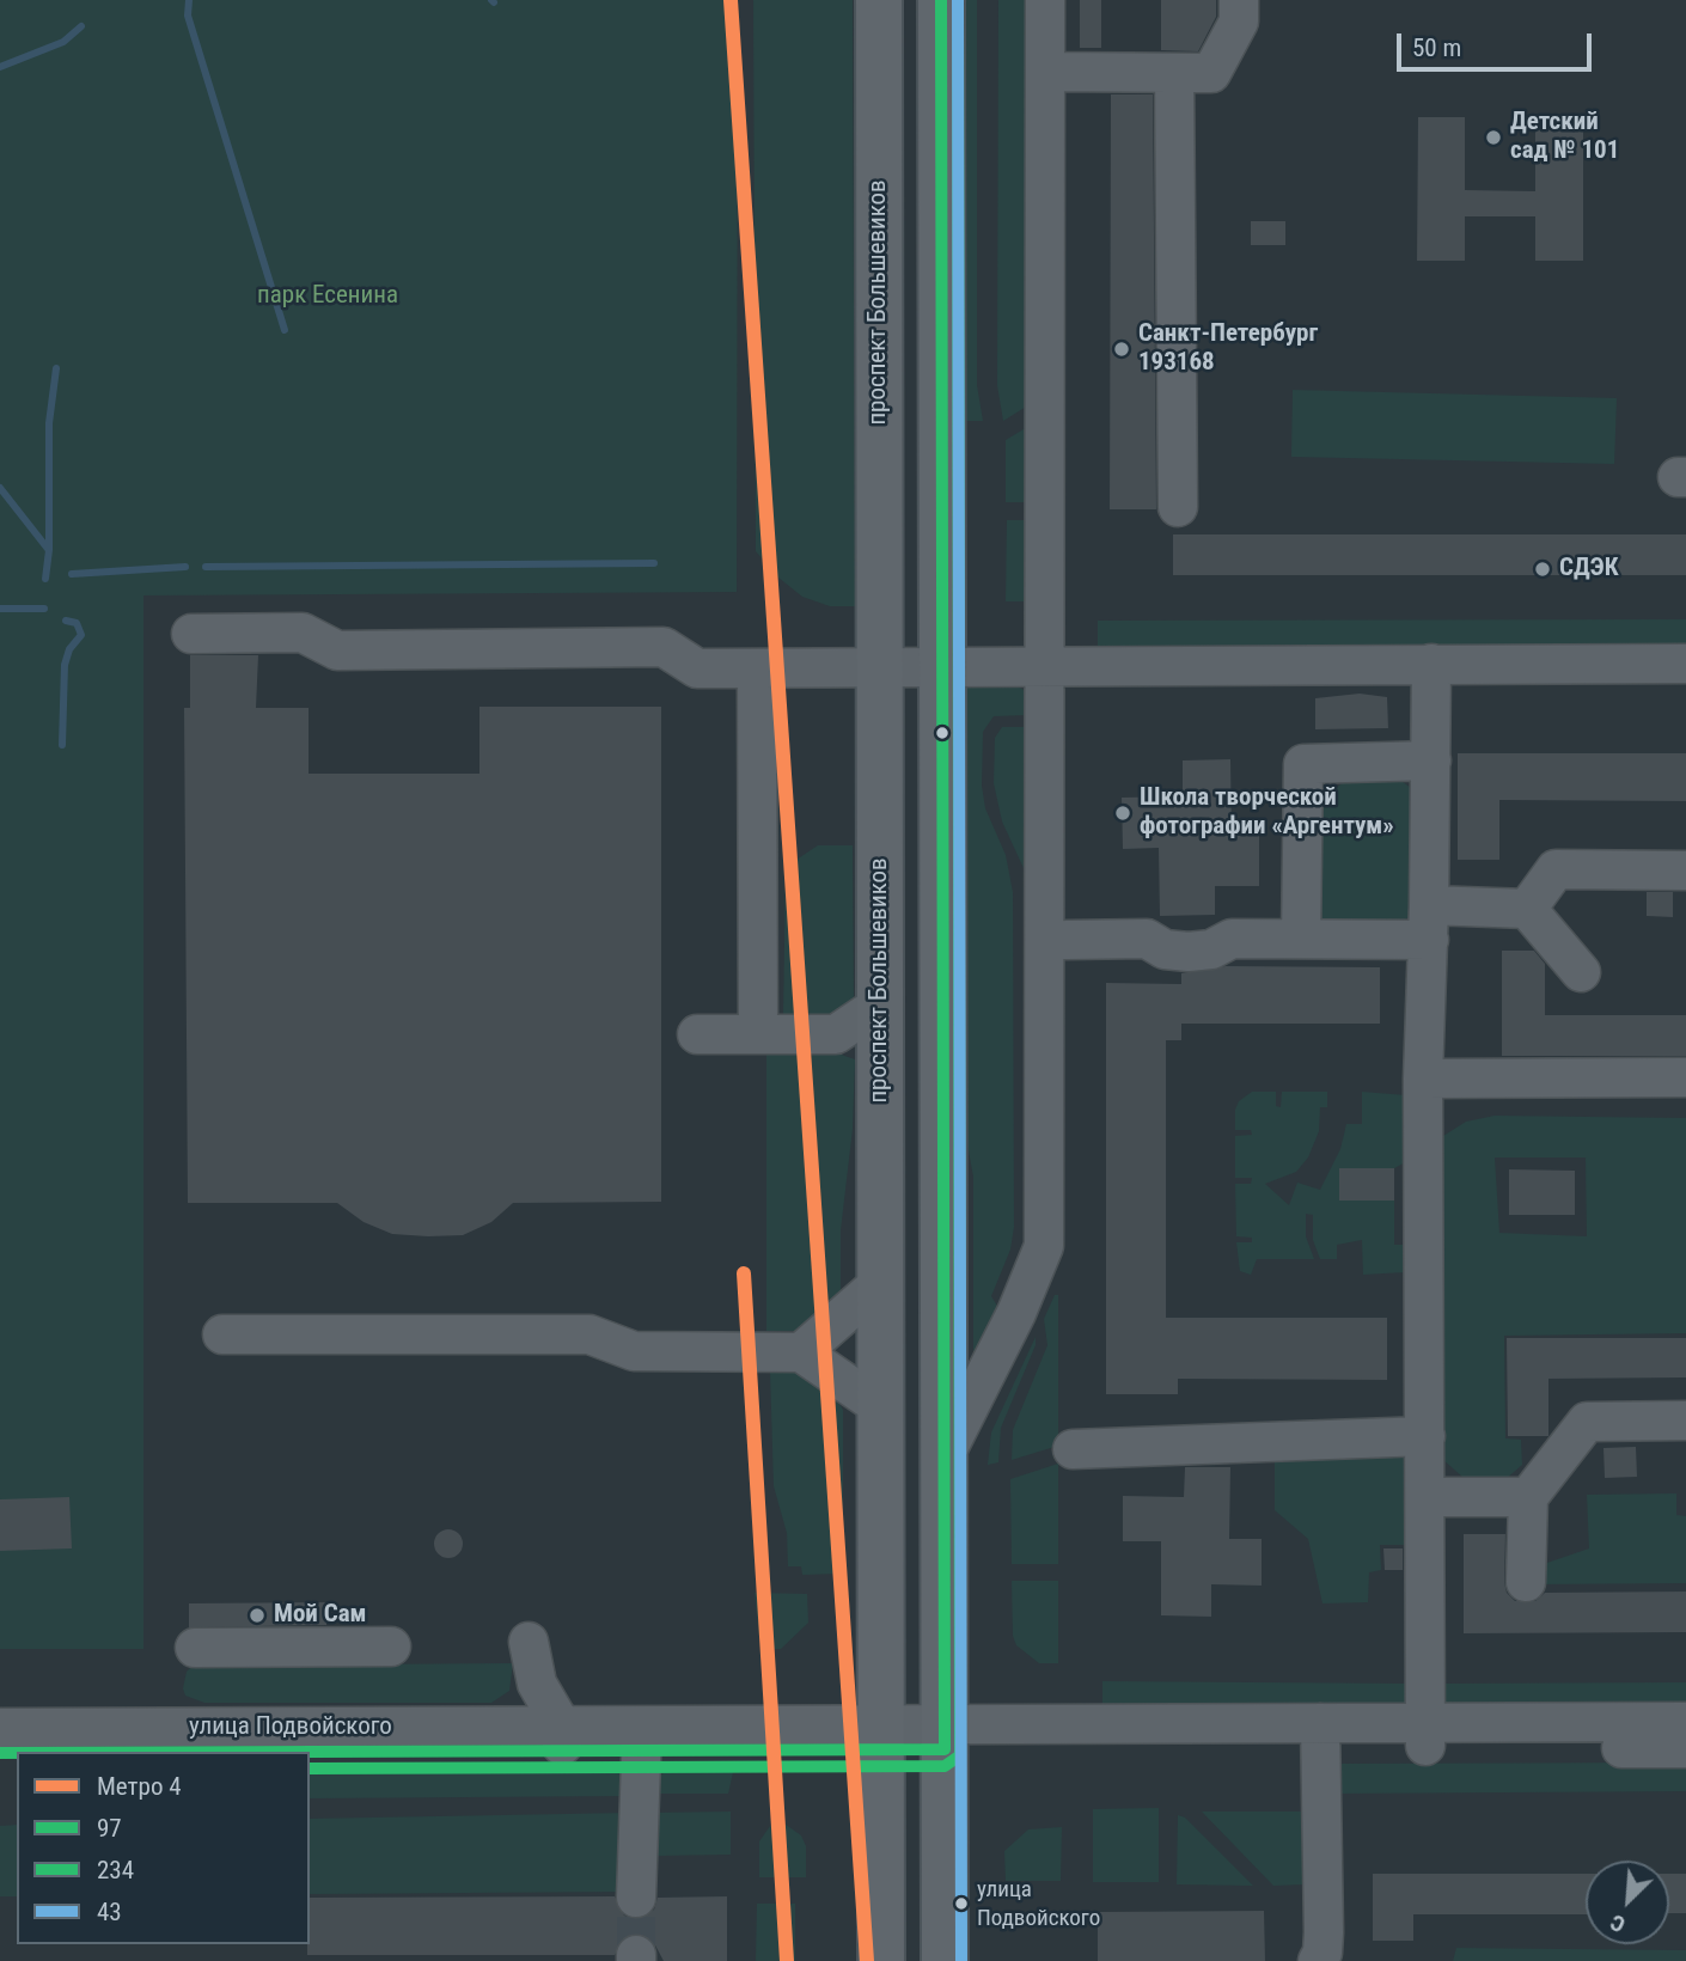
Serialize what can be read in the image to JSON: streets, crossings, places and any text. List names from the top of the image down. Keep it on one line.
{"streets":{"main road":["проспект Большевиков"],"street":["улица Подвойского"]},"crossings":[["проспект Большевиков","улица Подвойского"]],"parks":["парк Есенина"],"places":["Детский сад № 101","Санкт-Петербург 193168","СДЭК","Школа творческой фотографии «Аргентум»","Мой Сам","улица Подвойского"],"lines":["metro line 4","transit line 97","transit line 234","transit line 43"],"legend":["Метро 4","97","234","43"],"scale_bar":"50 m","north":"bottom left"}
